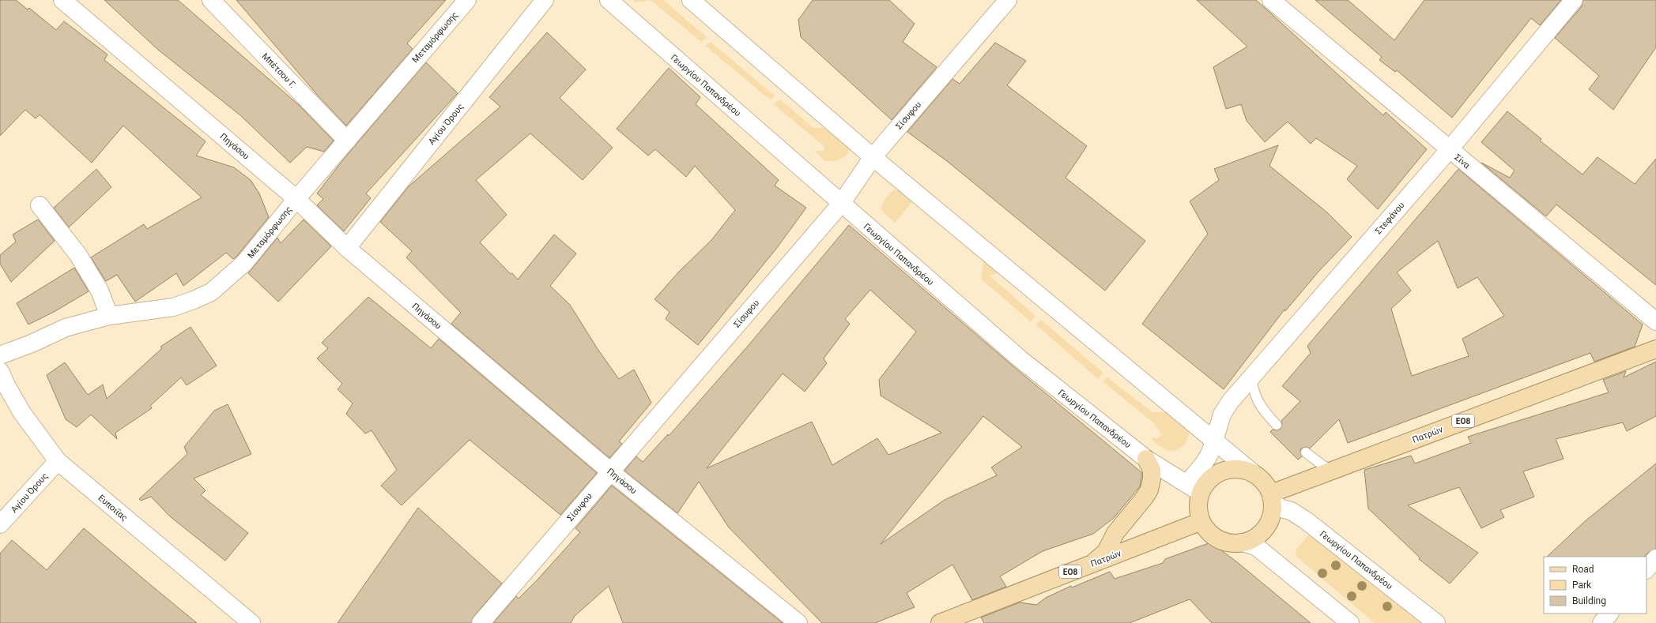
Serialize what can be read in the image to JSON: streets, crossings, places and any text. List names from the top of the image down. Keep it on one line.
{"streets":{"main road":["ΕΟ8","Πατρών"],"street":["Μεταμόρφωσης","Μπέτσου Γ.","Γεωργίου Παπανδρέου","Σίσυφου","Αγίου Όρους","Πηγάσου","Σίνα","Στεφάνου","Ευποιΐας"]},"crossings":[["Μεταμόρφωσης","Μπέτσου Γ."],["Μεταμόρφωσης","Πηγάσου"],["Γεωργίου Παπανδρέου","Σίσυφου"],["Γεωργίου Παπανδρέου","Στεφάνου"],["Γεωργίου Παπανδρέου","Πατρών"],["Σίσυφου","Πηγάσου"],["Αγίου Όρους","Πηγάσου"],["Αγίου Όρους","Ευποιΐας"],["Σίνα","Στεφάνου"],["Στεφάνου","Πατρών"]],"legend":["Road","Park","Building"]}
